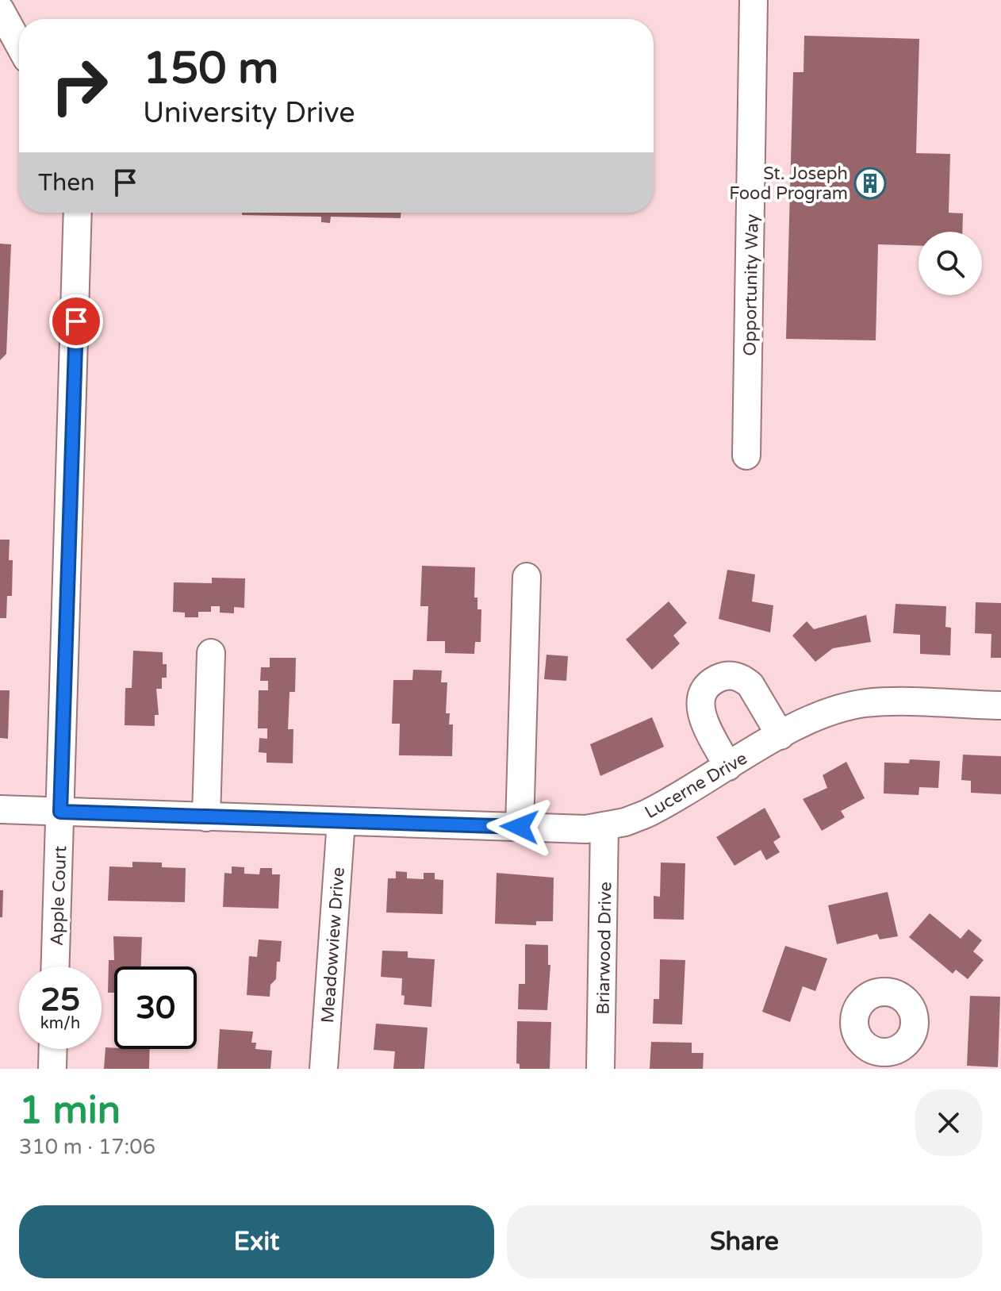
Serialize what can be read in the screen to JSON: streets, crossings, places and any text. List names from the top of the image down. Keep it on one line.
{"streets":{"street":["Opportunity Way","Lucerne Drive","Apple Court","Meadowview Drive","Briarwood Drive"]},"crossings":[["Lucerne Drive","Apple Court"],["Lucerne Drive","Meadowview Drive"],["Lucerne Drive","Briarwood Drive"]],"places":{"building":["St. Joseph Food Program"]},"page":{"turn":["150 m","University Drive"],"then":"Then","speed":"25 km/h","limit":"30","heading":["1 min","310 m · 17:06"],"buttons":["Exit","Share"]}}
